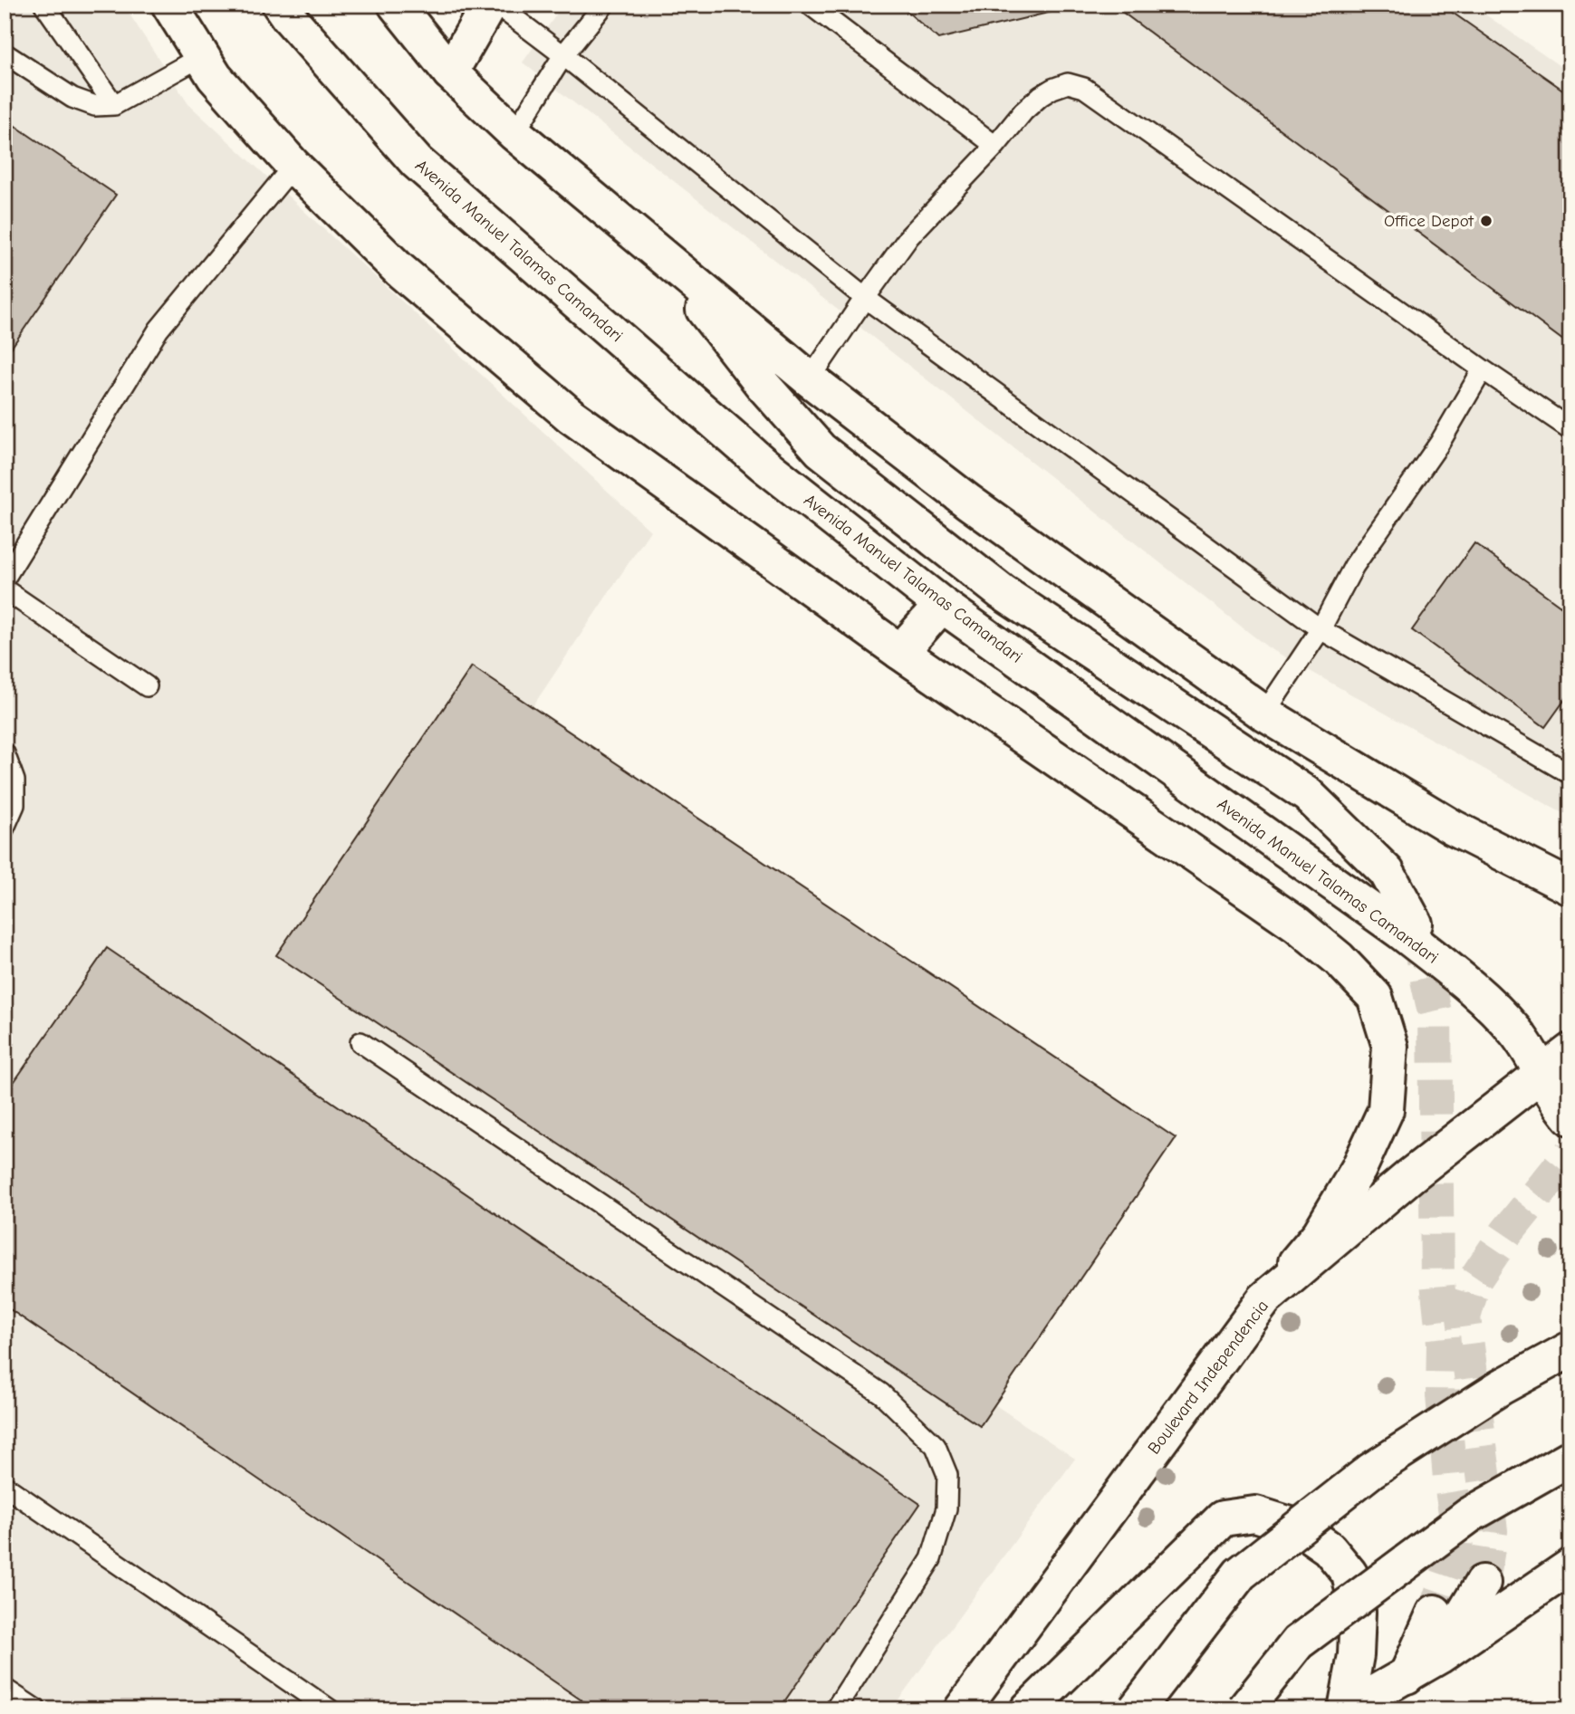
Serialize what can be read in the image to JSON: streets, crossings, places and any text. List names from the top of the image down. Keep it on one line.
{"streets":{"main road":["Avenida Manuel Talamas Camandari","Boulevard Independencia"]},"crossings":[["Avenida Manuel Talamas Camandari","Boulevard Independencia"]],"places":["Office Depot"]}
